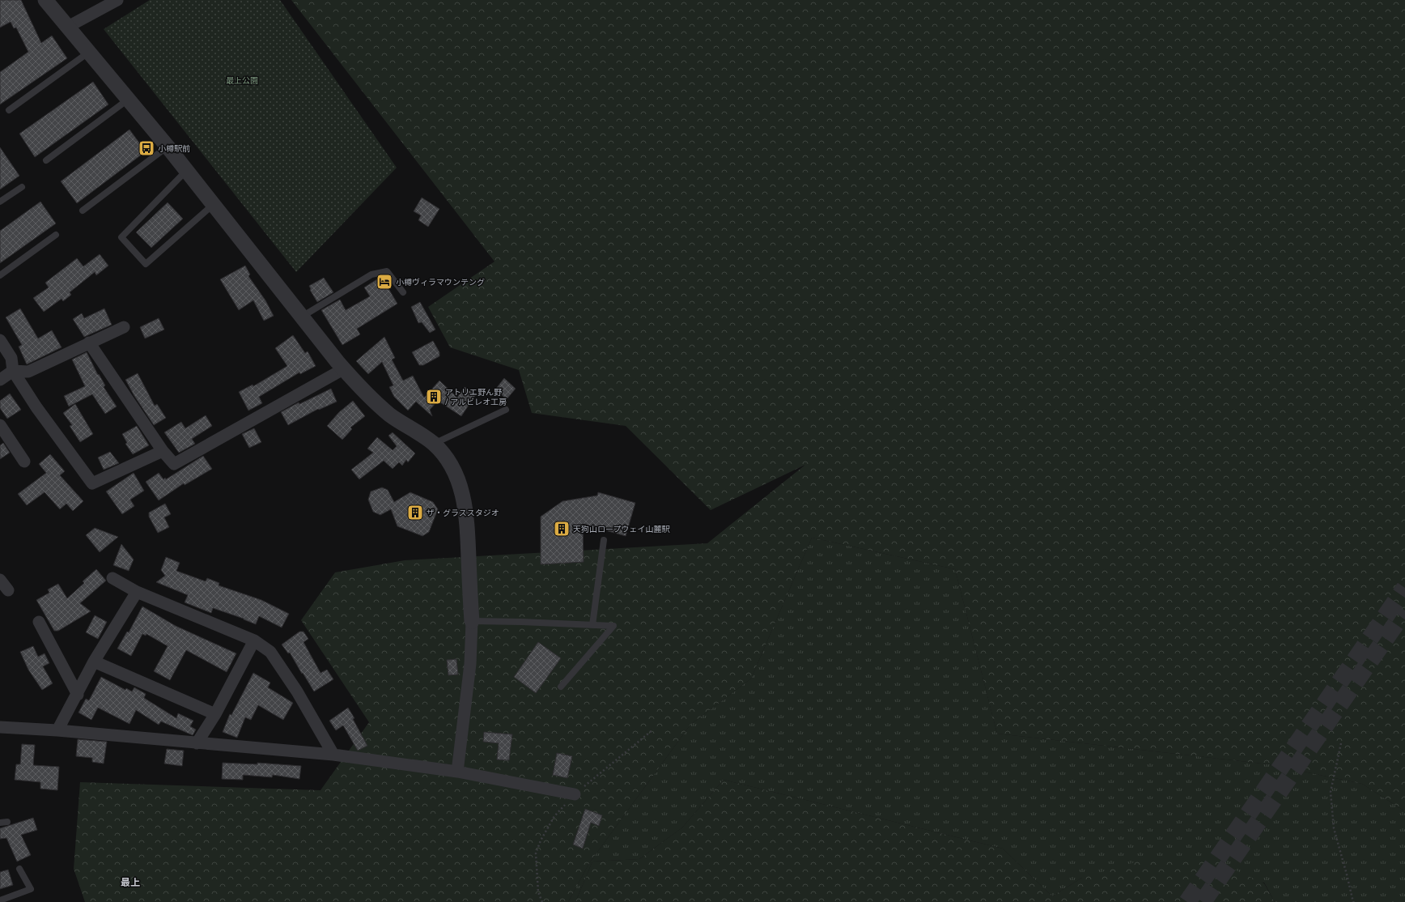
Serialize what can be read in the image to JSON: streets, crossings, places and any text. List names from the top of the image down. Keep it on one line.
{"districts":["最上"],"parks":["最上公園"],"places":{"bus stop":["小樽駅前"],"hotel":["小樽ヴィラマウンテング"],"building":["アトリエ野ん野 / アルビレオ工房","ザ・グラススタジオ","天狗山ロープウェイ山麓駅"]}}
